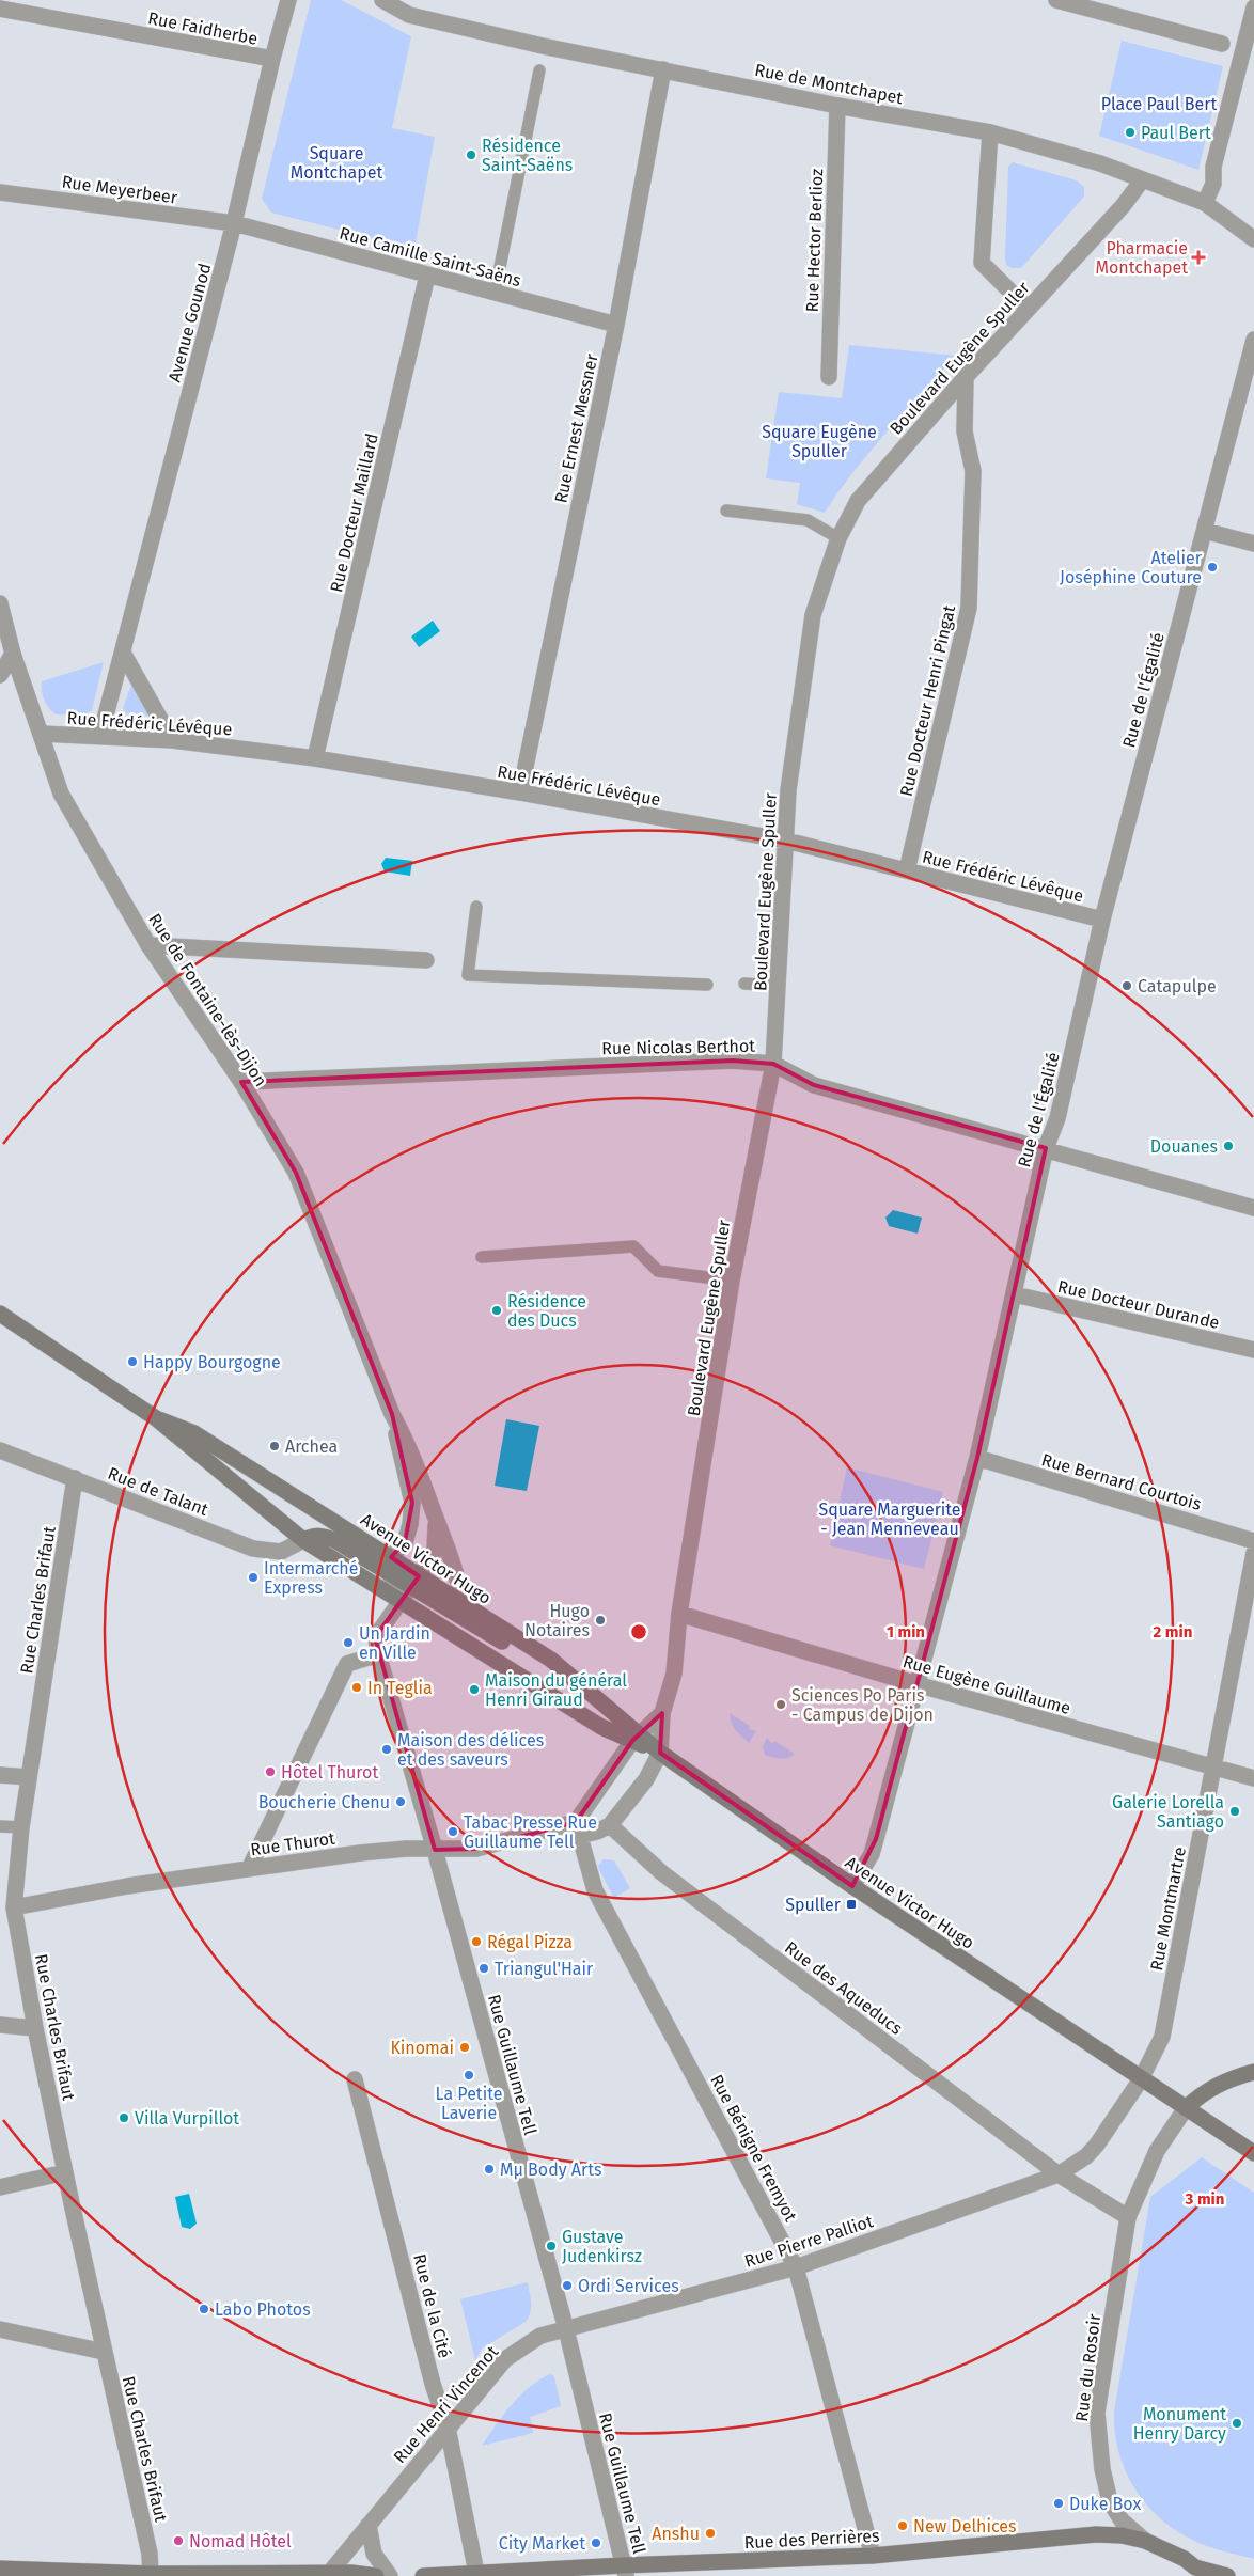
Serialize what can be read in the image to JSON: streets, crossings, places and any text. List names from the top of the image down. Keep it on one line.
{"streets":{"main road":["Avenue Victor Hugo","Rue des Perrières"],"street":["Rue Faidherbe","Rue de Montchapet","Rue Meyerbeer","Rue Hector Berlioz","Rue Camille Saint-Saëns","Avenue Gounod","Boulevard Eugène Spuller","Rue Ernest Messner","Rue Docteur Maillard","Rue de l'Égalité","Rue Docteur Henri Pingat","Rue Frédéric Lévêque","Rue de Fontaine-lès-Dijon","Rue Nicolas Berthot","Rue Docteur Durande","Rue Bernard Courtois","Rue de Talant","Rue Charles Brifaut","Rue Eugène Guillaume","Rue Thurot","Rue Montmartre","Rue des Aqueducs","Rue Guillaume Tell","Rue Bénigne Fremyot","Rue Pierre Palliot","Rue de la Cité","Rue du Rosoir","Rue Henri Vincenot"]},"crossings":[["Rue Faidherbe","Avenue Gounod"],["Rue de Montchapet","Rue Hector Berlioz"],["Rue de Montchapet","Boulevard Eugène Spuller"],["Rue de Montchapet","Rue Ernest Messner"],["Rue Meyerbeer","Rue Camille Saint-Saëns"],["Rue Meyerbeer","Avenue Gounod"],["Rue Camille Saint-Saëns","Avenue Gounod"],["Rue Camille Saint-Saëns","Rue Ernest Messner"],["Rue Camille Saint-Saëns","Rue Docteur Maillard"],["Avenue Gounod","Rue Frédéric Lévêque"],["Boulevard Eugène Spuller","Rue Docteur Henri Pingat"],["Boulevard Eugène Spuller","Rue Frédéric Lévêque"],["Boulevard Eugène Spuller","Rue Nicolas Berthot"],["Boulevard Eugène Spuller","Avenue Victor Hugo"],["Boulevard Eugène Spuller","Rue Eugène Guillaume"],["Rue Ernest Messner","Rue Frédéric Lévêque"],["Rue Docteur Maillard","Rue Frédéric Lévêque"],["Rue de l'Égalité","Rue Frédéric Lévêque"],["Rue de l'Égalité","Rue Nicolas Berthot"],["Rue de l'Égalité","Rue Docteur Durande"],["Rue de l'Égalité","Rue Bernard Courtois"],["Rue de l'Égalité","Avenue Victor Hugo"],["Rue de l'Égalité","Rue Eugène Guillaume"],["Rue Docteur Henri Pingat","Rue Frédéric Lévêque"],["Rue Frédéric Lévêque","Rue de Fontaine-lès-Dijon"],["Rue de Fontaine-lès-Dijon","Rue Nicolas Berthot"],["Rue de Fontaine-lès-Dijon","Avenue Victor Hugo"],["Rue de Fontaine-lès-Dijon","Rue Guillaume Tell"],["Rue de Talant","Avenue Victor Hugo"],["Rue de Talant","Rue Charles Brifaut"],["Avenue Victor Hugo","Rue Montmartre"],["Avenue Victor Hugo","Rue Guillaume Tell"],["Avenue Victor Hugo","Rue du Rosoir"],["Rue Charles Brifaut","Rue Thurot"],["Rue Eugène Guillaume","Rue Montmartre"],["Rue Thurot","Rue des Aqueducs"],["Rue Thurot","Rue Guillaume Tell"],["Rue Thurot","Rue Bénigne Fremyot"],["Rue Montmartre","Rue des Aqueducs"],["Rue Montmartre","Rue Pierre Palliot"],["Rue des Aqueducs","Rue Pierre Palliot"],["Rue des Aqueducs","Rue du Rosoir"],["Rue Guillaume Tell","Rue Pierre Palliot"],["Rue Guillaume Tell","Rue Henri Vincenot"],["Rue Guillaume Tell","Rue des Perrières"],["Rue Bénigne Fremyot","Rue Pierre Palliot"],["Rue Bénigne Fremyot","Rue des Perrières"],["Rue Pierre Palliot","Rue Henri Vincenot"],["Rue de la Cité","Rue Henri Vincenot"],["Rue de la Cité","Rue des Perrières"],["Rue du Rosoir","Rue des Perrières"]],"parks":["Place Paul Bert","Square Montchapet","Square Eugène Spuller","Square Marguerite - Jean Menneveau"],"places":{"other":["Paul Bert","Résidence Saint-Saëns","Atelier Joséphine Couture","Catapulpe","Douanes","Résidence des Ducs","Happy Bourgogne","Archea","Intermarché Express","Hugo Notaires","Un Jardin en Ville","In Teglia","Maison du général Henri Giraud","Sciences Po Paris - Campus de Dijon","Maison des délices et des saveurs","Hôtel Thurot","Boucherie Chenu","Galerie Lorella Santiago","Tabac Presse Rue Guillaume Tell","Régal Pizza","Triangul'Hair","Kinomai","La Petite Laverie","Villa Vurpillot","Mμ Body Arts","Gustave Judenkirsz","Ordi Services","Labo Photos","Monument Henry Darcy","Duke Box","New Delhices","Anshu","Nomad Hôtel","City Market"],"health":["Pharmacie Montchapet"],"transit":["Spuller"]},"rings":["1 min","2 min","3 min"]}
